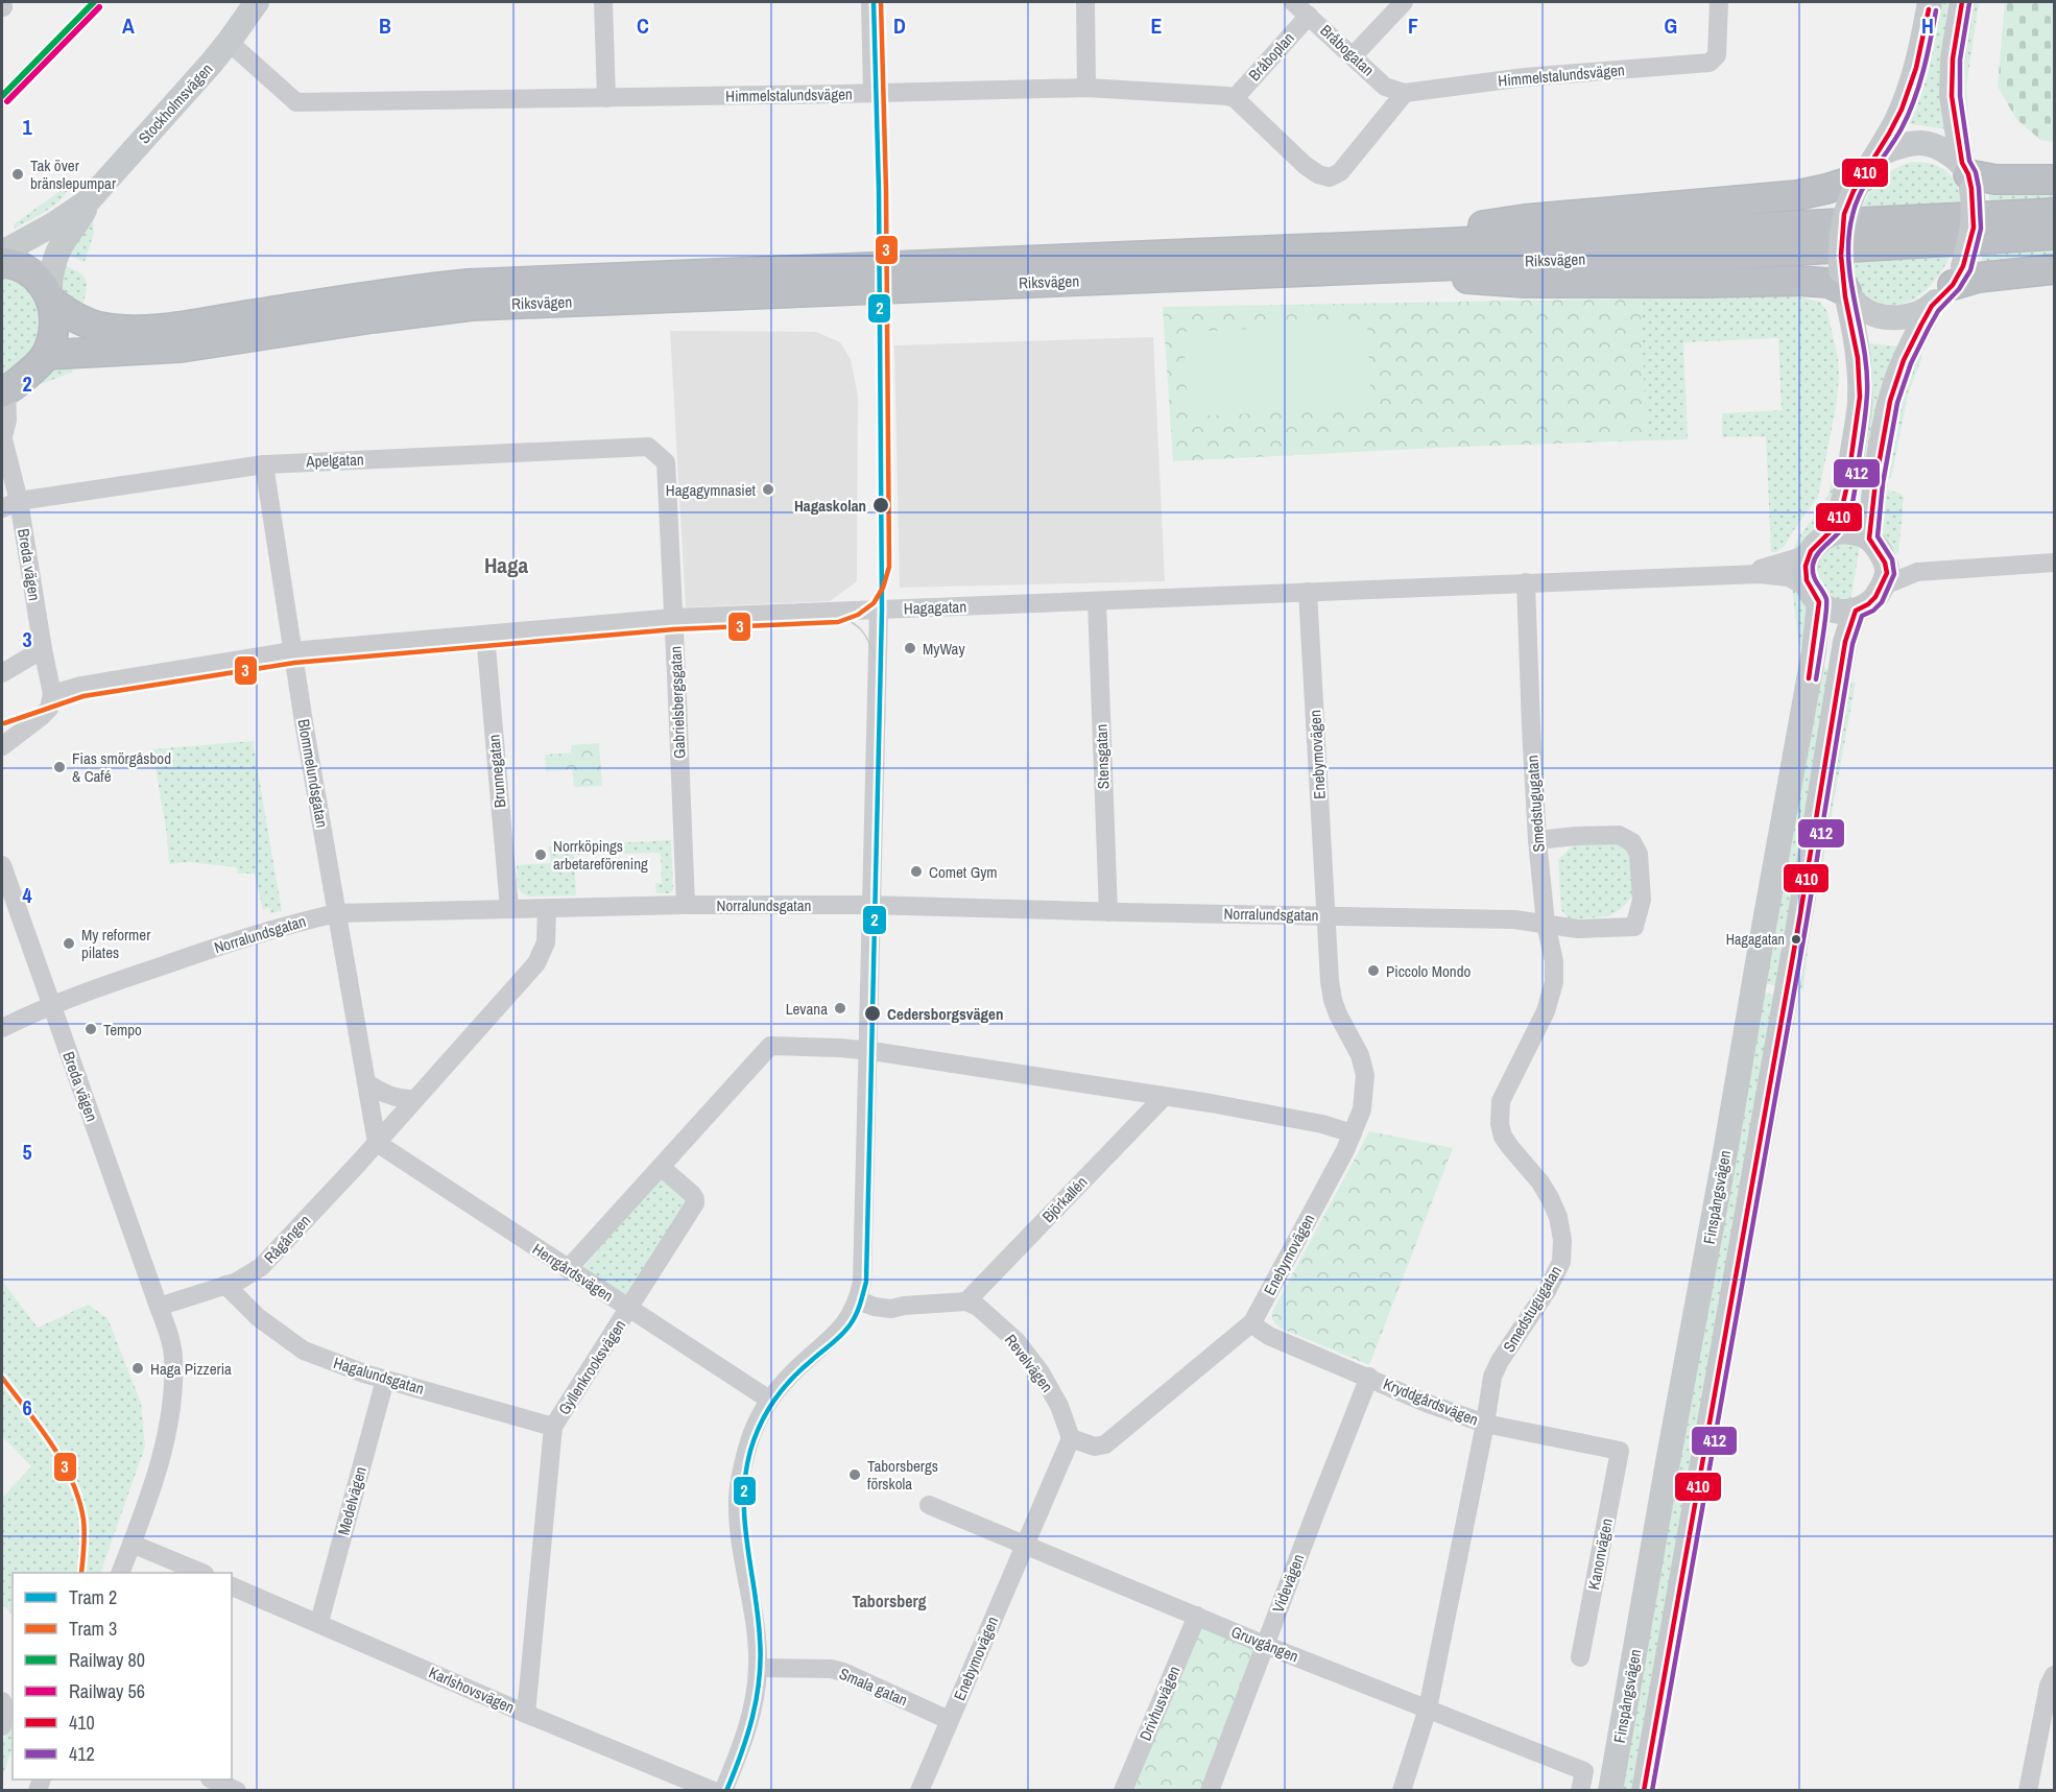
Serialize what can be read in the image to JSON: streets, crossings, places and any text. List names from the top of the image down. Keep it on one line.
{"streets":{"highway":["Riksvägen"],"main road":["Stockholmsvägen","Finspångsvägen"],"street":["Bråbogatan","Bråboplan","Himmelstalundsvägen","Apelgatan","Breda vägen","Hagagatan","Gabrielsbergsgatan","Enebymovägen","Stensgatan","Brunnegatan","Blommelundsgatan","Smedstugugatan","Norralundsgatan","Björkallén","Rågången","Herrgårdsvägen","Revelvägen","Gyllenkrooksvägen","Hagalundsgatan","Kryddgårdsvägen","Medelvägen","Kanonvägen","Videvägen","Gruvgången","Smala gatan","Karlshovsvägen","Drivhusvägen"]},"crossings":[["Bråbogatan","Bråboplan"],["Bråbogatan","Himmelstalundsvägen"],["Bråboplan","Himmelstalundsvägen"],["Himmelstalundsvägen","Stockholmsvägen"],["Stockholmsvägen","Riksvägen"],["Apelgatan","Breda vägen"],["Apelgatan","Gabrielsbergsgatan"],["Apelgatan","Blommelundsgatan"],["Breda vägen","Hagagatan"],["Breda vägen","Norralundsgatan"],["Breda vägen","Rågången"],["Hagagatan","Gabrielsbergsgatan"],["Hagagatan","Enebymovägen"],["Hagagatan","Stensgatan"],["Hagagatan","Brunnegatan"],["Hagagatan","Blommelundsgatan"],["Hagagatan","Smedstugugatan"],["Hagagatan","Finspångsvägen"],["Gabrielsbergsgatan","Norralundsgatan"],["Enebymovägen","Norralundsgatan"],["Enebymovägen","Revelvägen"],["Enebymovägen","Kryddgårdsvägen"],["Enebymovägen","Gruvgången"],["Enebymovägen","Smala gatan"],["Stensgatan","Norralundsgatan"],["Brunnegatan","Norralundsgatan"],["Blommelundsgatan","Norralundsgatan"],["Blommelundsgatan","Rågången"],["Blommelundsgatan","Herrgårdsvägen"],["Smedstugugatan","Norralundsgatan"],["Smedstugugatan","Kryddgårdsvägen"],["Smedstugugatan","Gruvgången"],["Norralundsgatan","Rågången"],["Björkallén","Revelvägen"],["Rågången","Herrgårdsvägen"],["Rågången","Hagalundsgatan"],["Herrgårdsvägen","Gyllenkrooksvägen"],["Gyllenkrooksvägen","Hagalundsgatan"],["Gyllenkrooksvägen","Karlshovsvägen"],["Hagalundsgatan","Medelvägen"],["Kryddgårdsvägen","Kanonvägen"],["Kryddgårdsvägen","Videvägen"],["Medelvägen","Karlshovsvägen"],["Videvägen","Gruvgången"],["Gruvgången","Drivhusvägen"]],"districts":["Haga","Taborsberg"],"places":["Tak över bränslepumpar","Hagagymnasiet","Hagaskolan","MyWay","Fias smörgåsbod & Café","Norrköpings arbetareförening","Comet Gym","Hagagatan","My reformer pilates","Piccolo Mondo","Levana","Cedersborgsvägen","Tempo","Haga Pizzeria","Taborsbergs förskola"],"lines":["tram line 2","tram line 3","rail line 80","transit line 410","transit line 412","rail line 56"],"legend":["Tram 2","Tram 3","Railway 80","Railway 56","410","412"],"grid":{"columns":["A","B","C","D","E","F","G","H"],"rows":["1","2","3","4","5","6"]}}
